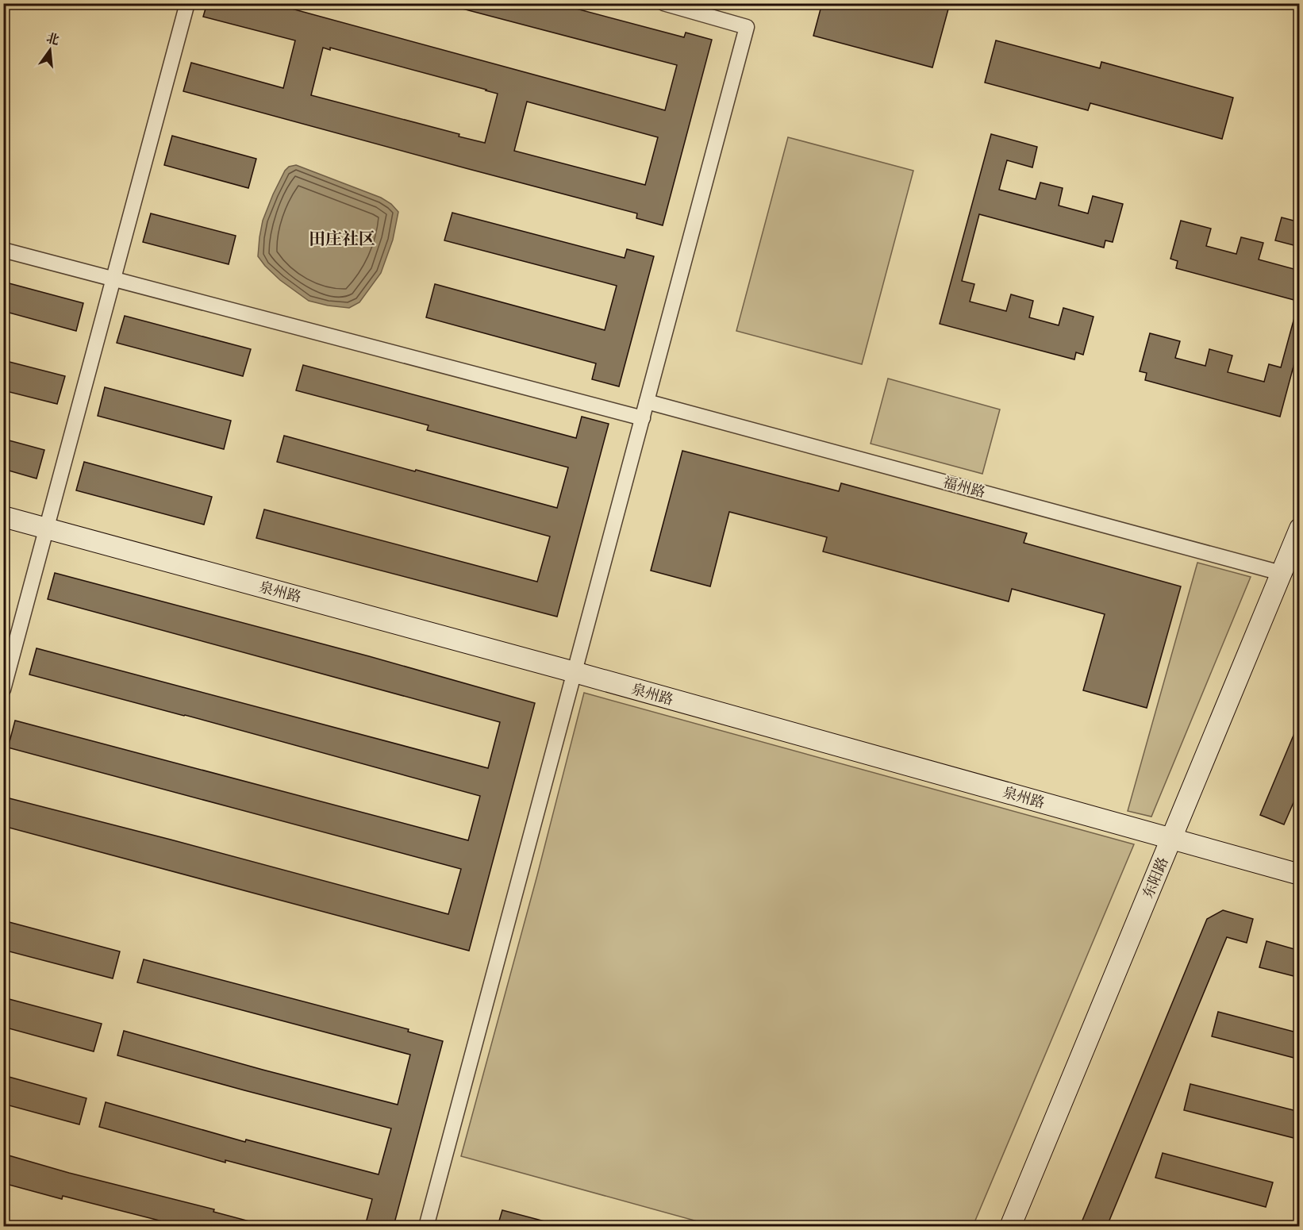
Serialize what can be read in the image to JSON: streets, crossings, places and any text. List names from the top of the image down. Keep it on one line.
{"streets":{"street":["福州路","泉州路","东阳路"]},"crossings":[["福州路","东阳路"],["泉州路","东阳路"]],"districts":["田庄社区"],"north":"top"}
